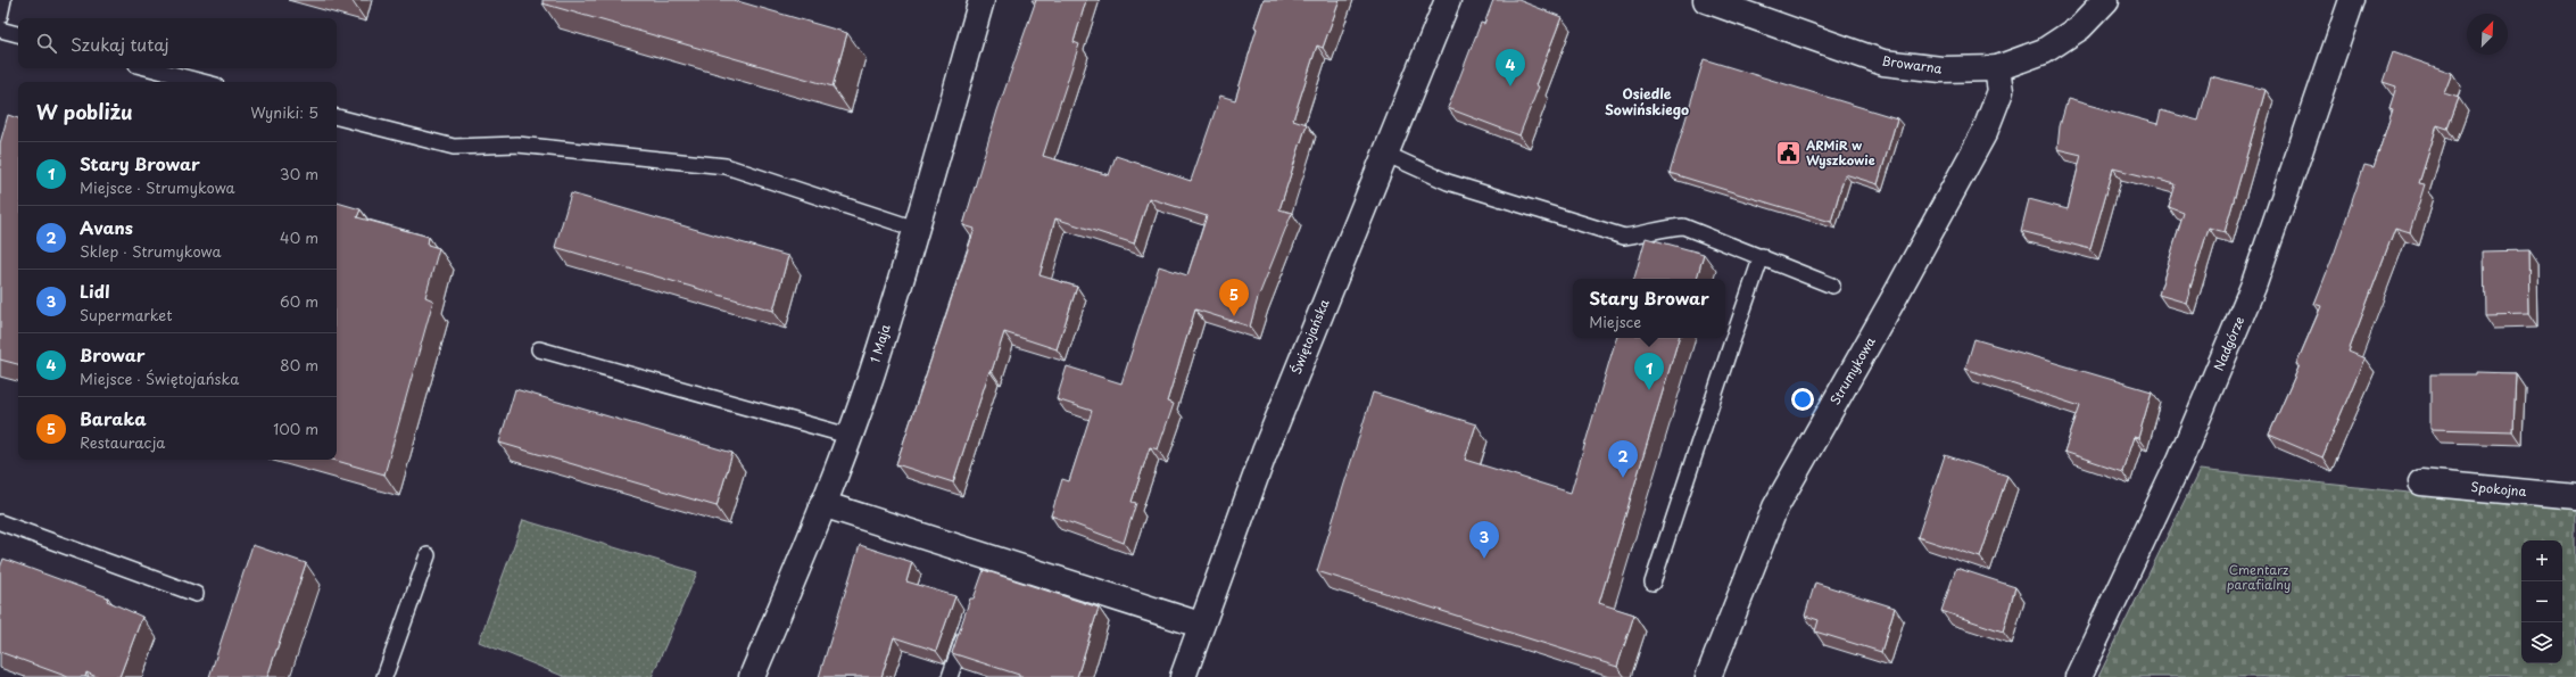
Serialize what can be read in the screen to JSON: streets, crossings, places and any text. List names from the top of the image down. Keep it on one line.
{"streets":{"street":["Browarna","Świętojańska","1 Maja","Nadgórze","Strumykowa","Spokojna"]},"crossings":[["Browarna","Strumykowa"]],"districts":["Osiedle Sowińskiego"],"parks":["Cmentarz parafialny"],"places":{"public building":["ARMiR w Wyszkowie"]},"north":"top right","page":{"search":"Szukaj tutaj","pins":["4","5","1","2","3"],"heading":["W pobliżu","Wyniki: 5"],"list":[{"mark":"1","name":"Stary Browar","note":"Miejsce · Strumykowa","value":"30 m"},{"mark":"2","name":"Avans","note":"Sklep · Strumykowa","value":"40 m"},{"mark":"3","name":"Lidl","note":"Supermarket","value":"60 m"},{"mark":"4","name":"Browar","note":"Miejsce · Świętojańska","value":"80 m"},{"mark":"5","name":"Baraka","note":"Restauracja","value":"100 m"}],"popup":["Stary Browar","Miejsce"],"map_buttons":["+","−"]}}
